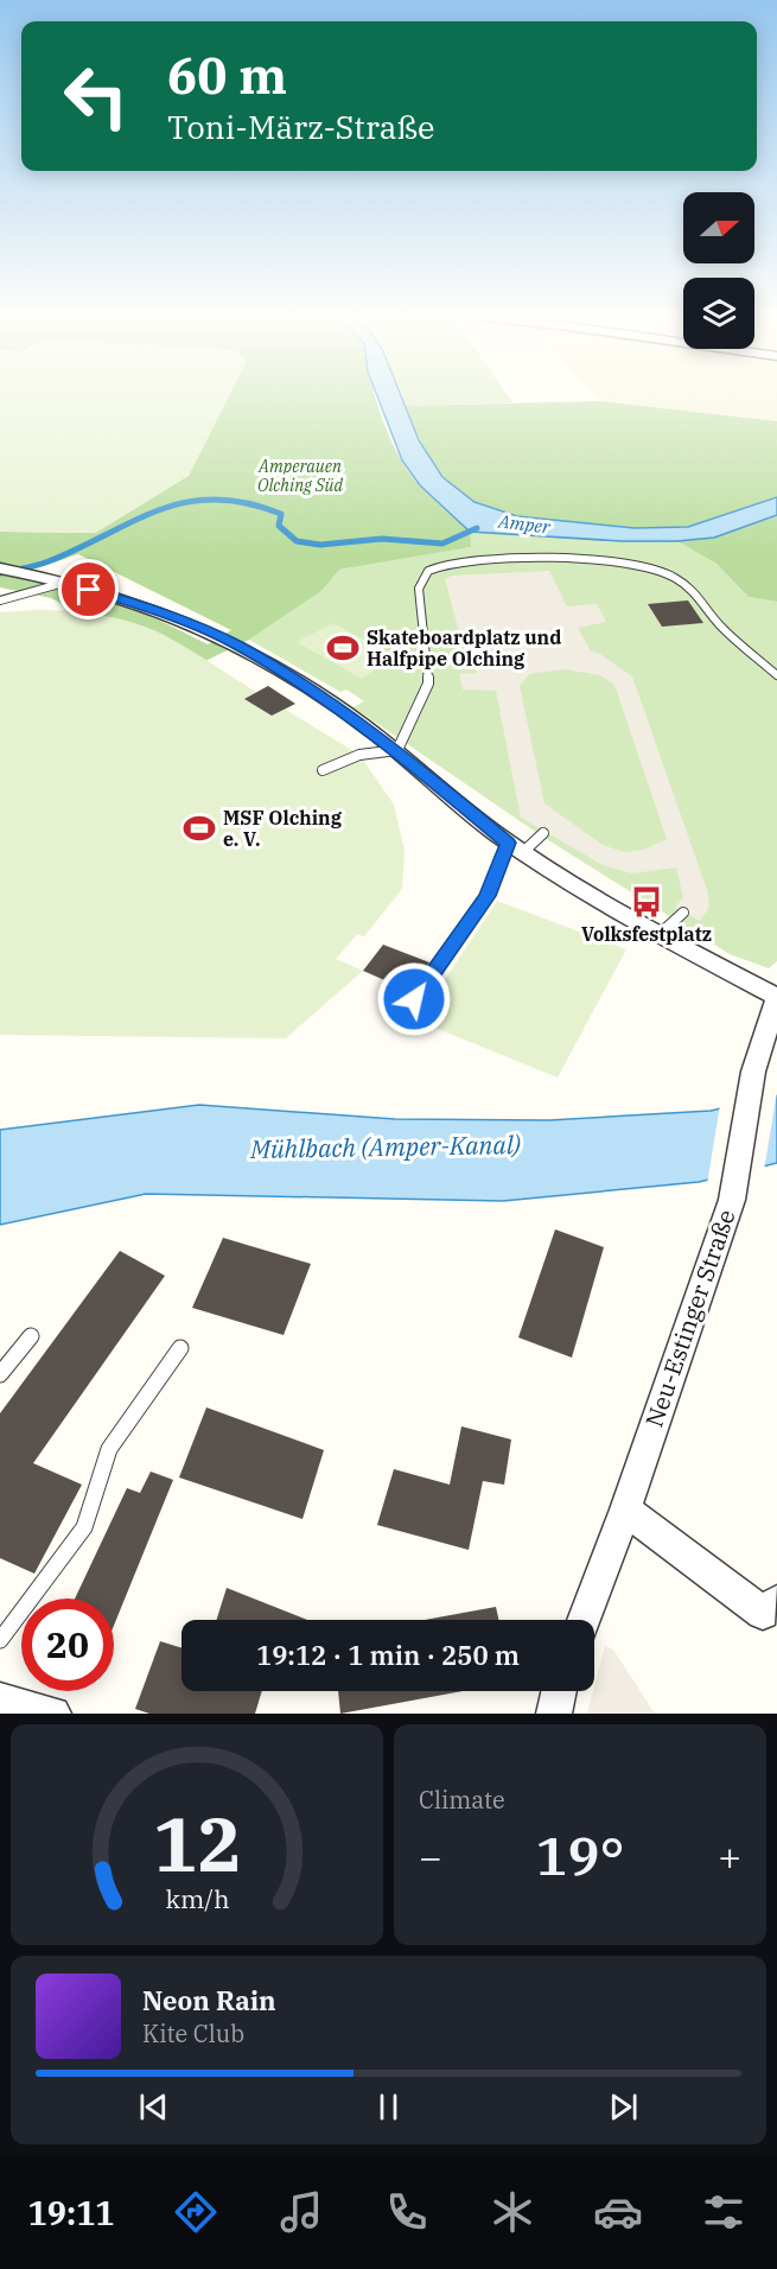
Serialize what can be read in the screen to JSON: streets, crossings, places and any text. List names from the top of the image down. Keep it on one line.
{"streets":{"street":["Neu-Estinger Straße"]},"water":["Amper","Mühlbach (Amper-Kanal)"],"parks":["Amperauen Olching Süd"],"places":{"sports":["Skateboardplatz und Halfpipe Olching","MSF Olching e. V."],"bus stop":["Volksfestplatz"]},"north":"right","page":{"turn":["60 m","Toni-März-Straße"],"limit":"20","trip":"19:12 · 1 min · 250 m","tile":"Climate","heat":["−","19°","+"],"song":["Neon Rain","Kite Club"],"tabs":"19:11","gauge":["12","km/h"]}}
